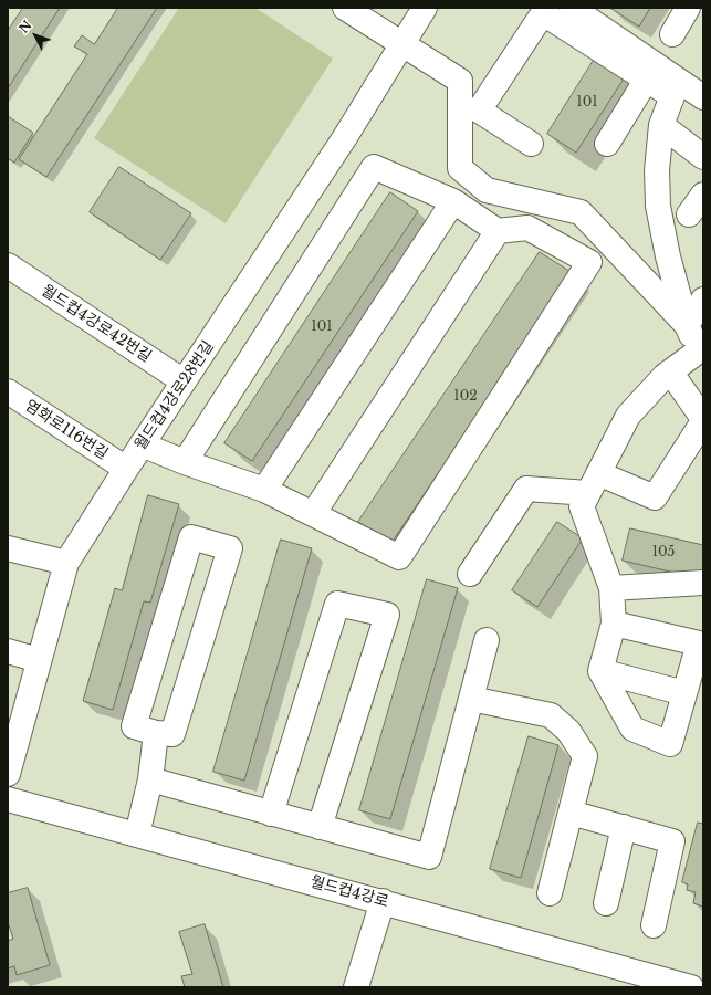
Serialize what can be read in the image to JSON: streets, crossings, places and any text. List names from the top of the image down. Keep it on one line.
{"streets":{"street":["월드컵4강로42번길","월드컵4강로28번길","염화로116번길","월드컵4강로"]},"crossings":[["월드컵4강로42번길","월드컵4강로28번길"],["월드컵4강로28번길","염화로116번길"]],"house_numbers":["101","101","102","105"],"north":"top left"}
